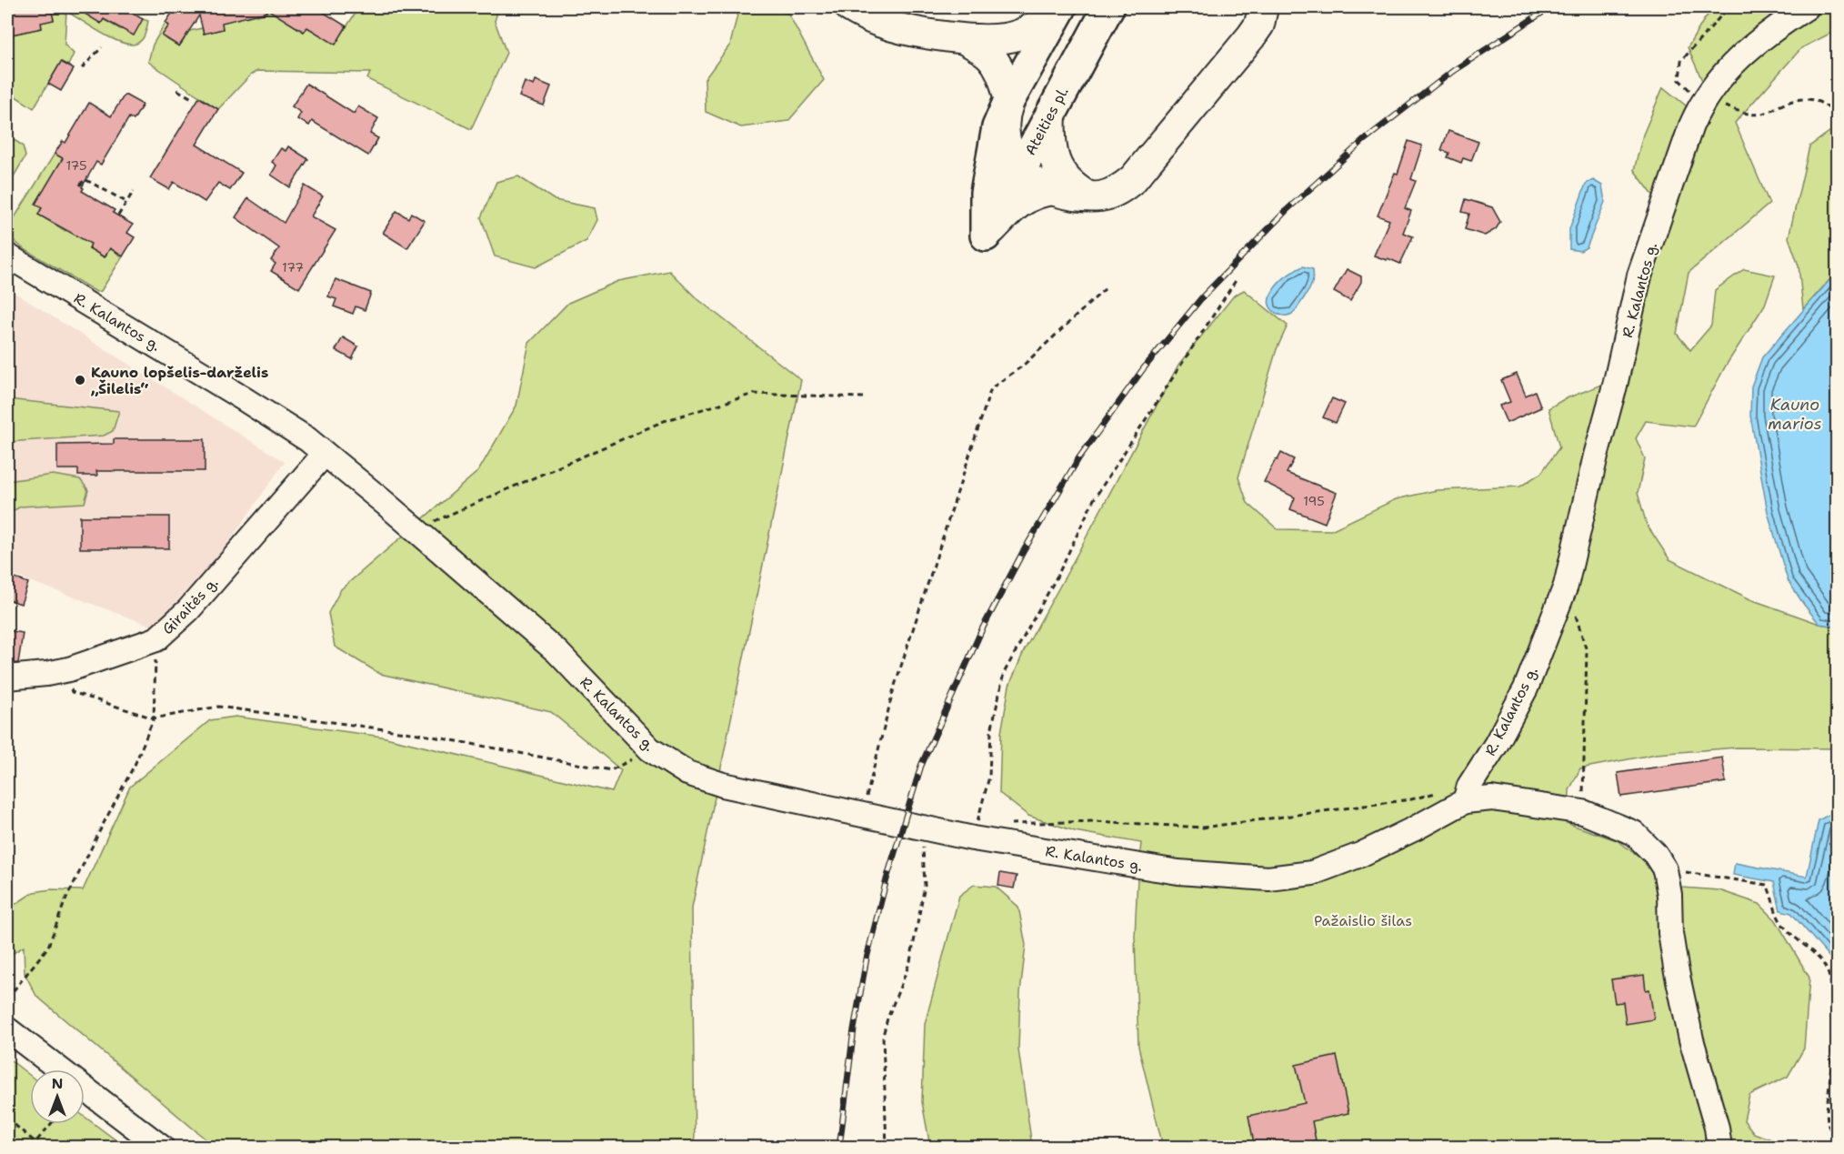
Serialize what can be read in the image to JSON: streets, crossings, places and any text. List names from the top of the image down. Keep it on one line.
{"streets":{"highway":["Ateities pl."],"street":["R. Kalantos g.","Giraitės g."]},"crossings":[["R. Kalantos g.","Giraitės g."]],"water":["Kauno marios"],"parks":["Pažaislio šilas"],"places":["Kauno lopšelis-darželis „Šilelis“"],"house_numbers":["175","177","195"],"north":"top"}
